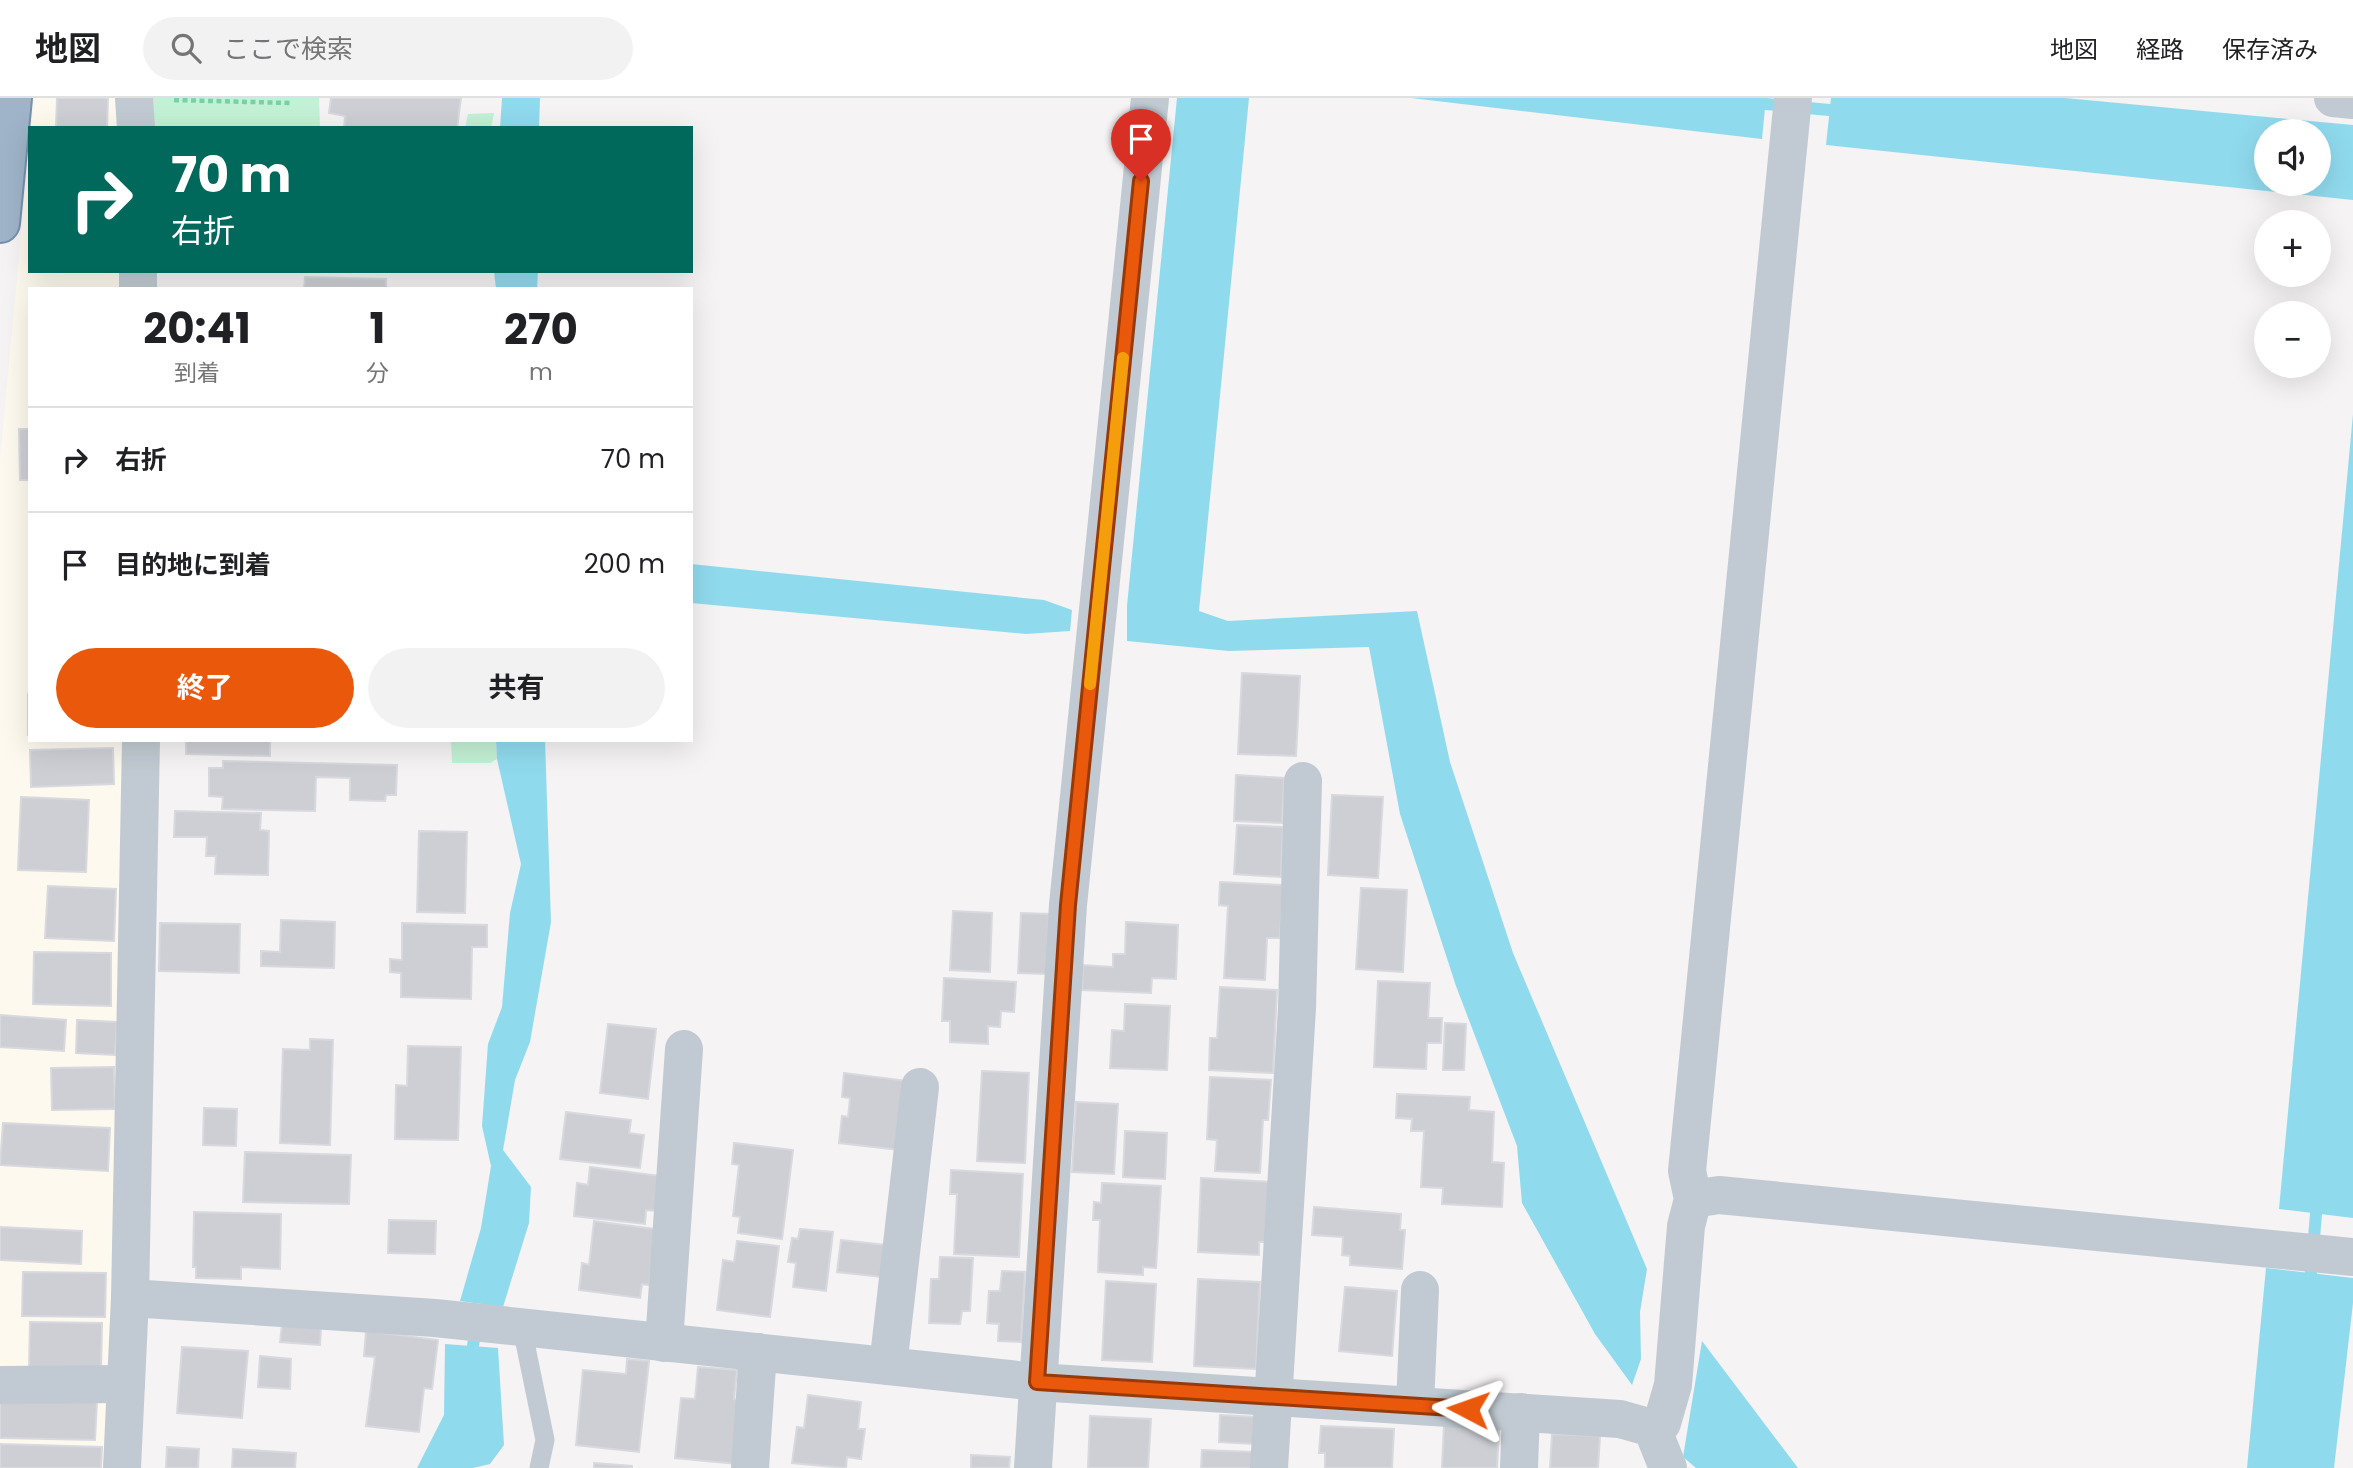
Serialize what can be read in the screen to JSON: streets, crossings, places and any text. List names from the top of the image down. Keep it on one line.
{"page":{"header":"地図","search":"ここで検索","nav":["地図","経路","保存済み"],"map_buttons":["+","−"],"turn":["70 m","右折"],"eta":["20:41","到着","1","分","270","m"],"list":[{"name":"右折","value":"70 m"},{"name":"目的地に到着","value":"200 m"}],"buttons":["終了","共有"]}}
